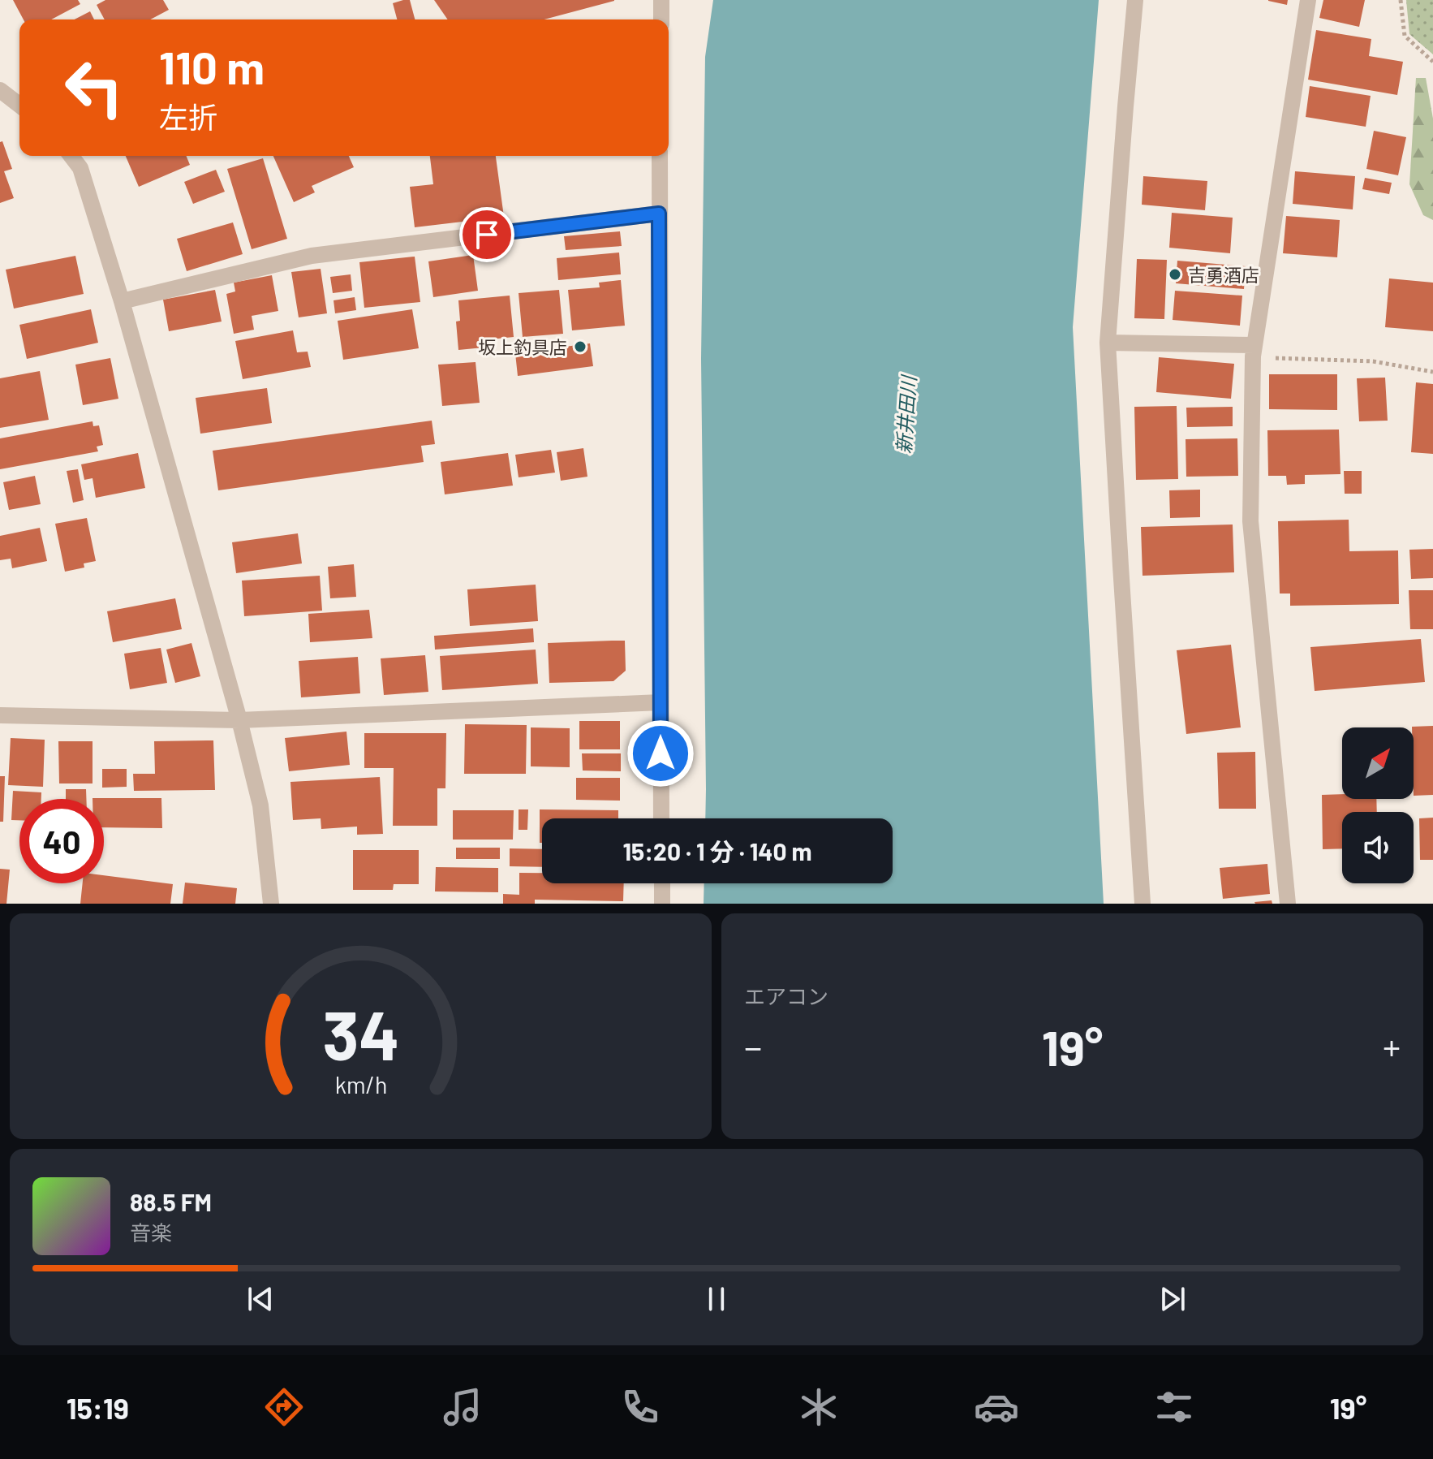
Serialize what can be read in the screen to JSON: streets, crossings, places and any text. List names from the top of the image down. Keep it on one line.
{"water":["新井田川"],"places":["吉勇酒店","坂上釣具店"],"north":"top right","page":{"turn":["110 m","左折"],"limit":"40","trip":"15:20 · 1 分 · 140 m","tile":"エアコン","heat":["−","19°","+"],"song":["88.5 FM","音楽"],"tabs":["15:19","19°"],"gauge":["34","km/h"]}}
